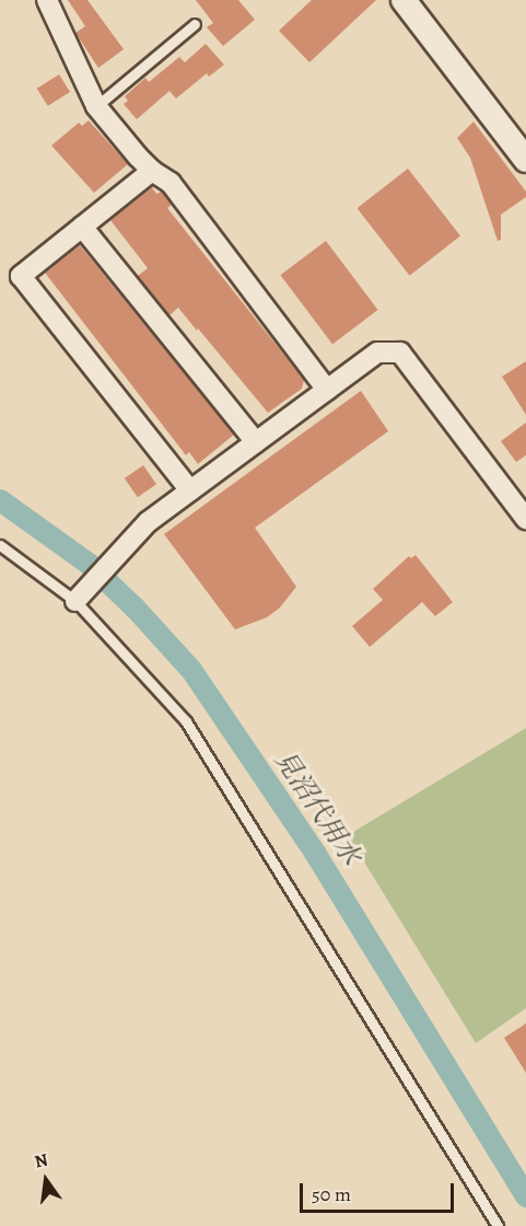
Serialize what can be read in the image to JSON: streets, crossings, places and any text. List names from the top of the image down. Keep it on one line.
{"water":["見沼代用水"],"scale_bar":"50 m","north":"top"}
